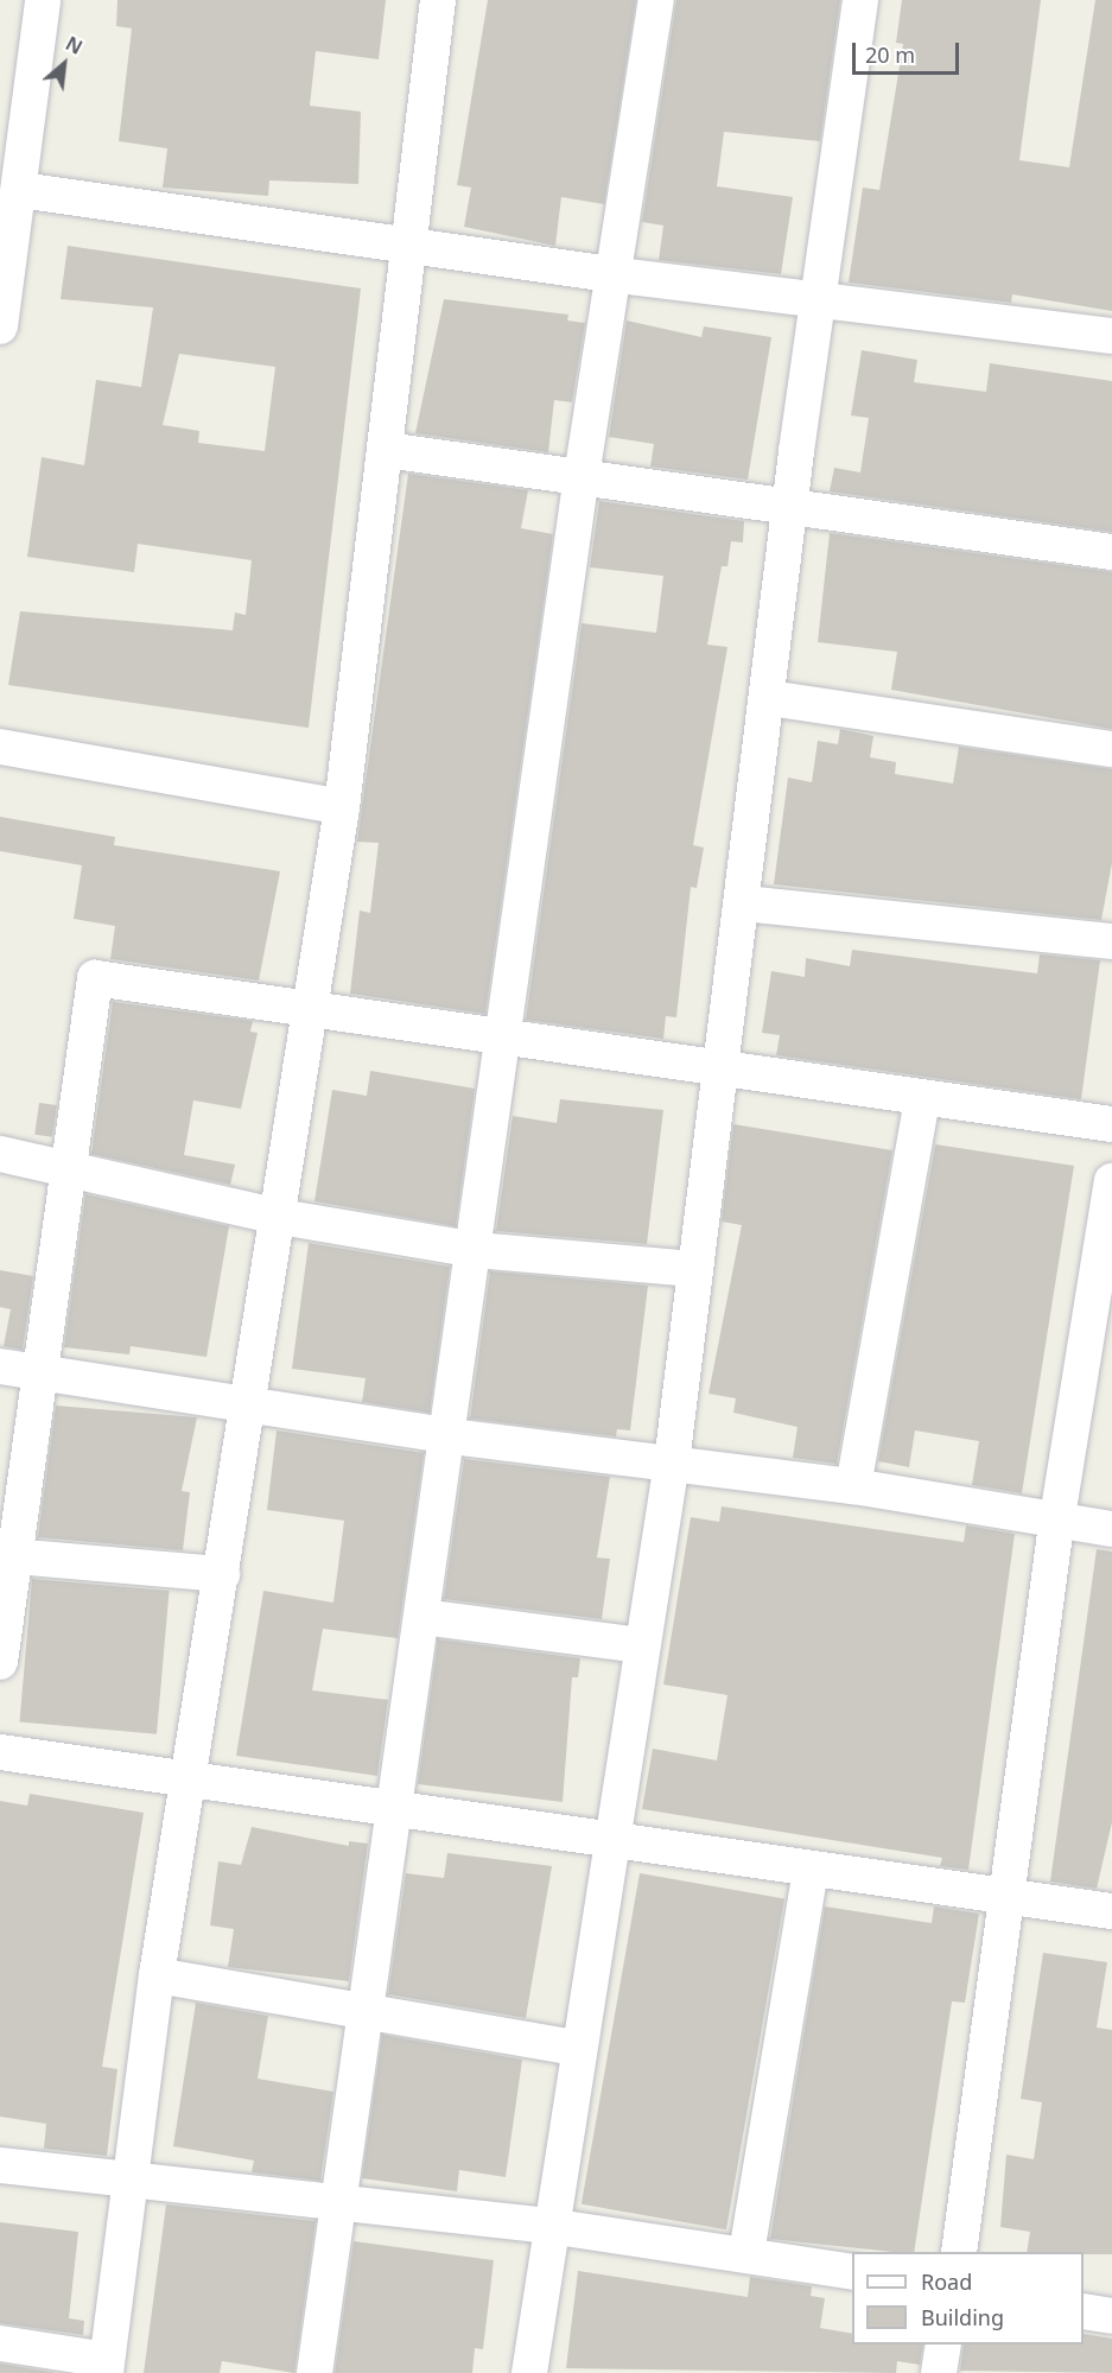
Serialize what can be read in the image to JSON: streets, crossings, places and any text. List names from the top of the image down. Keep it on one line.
{"legend":["Road","Building"],"scale_bar":"20 m","north":"top right"}
